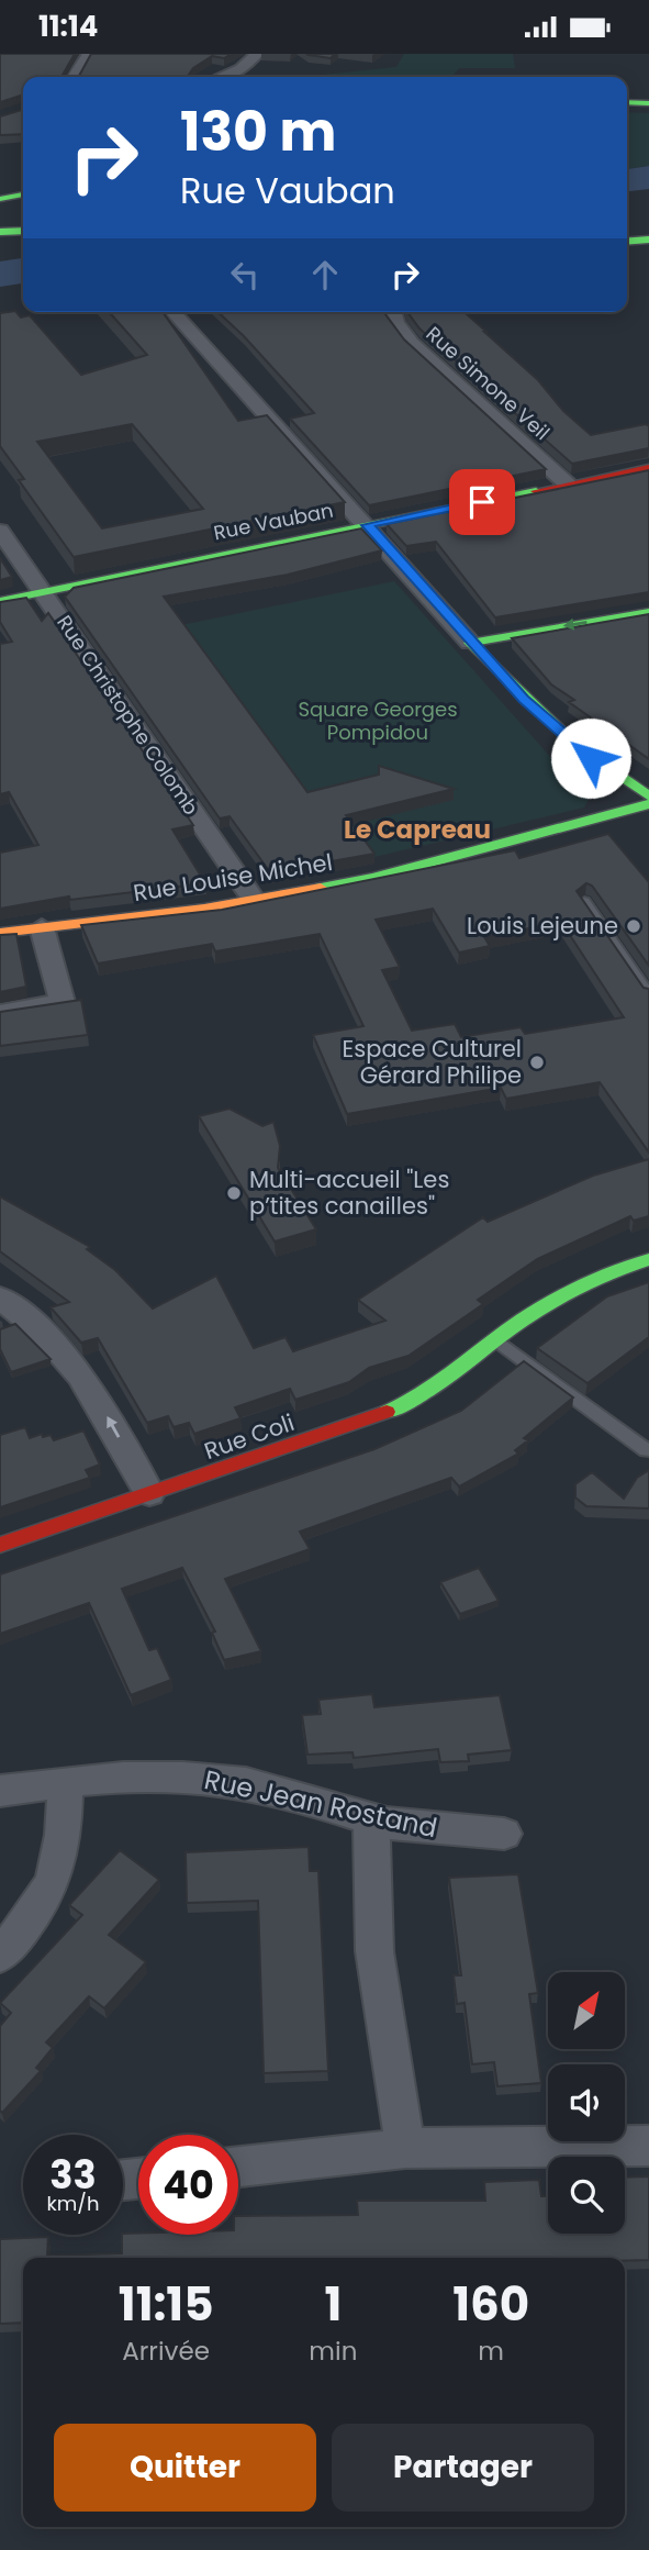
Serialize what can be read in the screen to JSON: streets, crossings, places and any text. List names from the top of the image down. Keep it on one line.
{"streets":{"main road":["Rue Vauban","Rue Louise Michel","Rue Coli"],"street":["Rue Simone Veil","Rue Christophe Colomb","Rue Jean Rostand"]},"crossings":[["Rue Simone Veil","Rue Vauban"],["Rue Vauban","Rue Christophe Colomb"],["Rue Christophe Colomb","Rue Louise Michel"]],"districts":["Le Capreau"],"parks":["Square Georges Pompidou"],"places":["Louis Lejeune","Espace Culturel Gérard Philipe","Multi-accueil \"Les p’tites canailles\""],"north":"top right","page":{"status":"11:14","turn":["130 m","Rue Vauban"],"speed":"33 km/h","limit":"40","eta":["11:15","Arrivée","1","min","160","m"],"buttons":["Quitter","Partager"]}}
